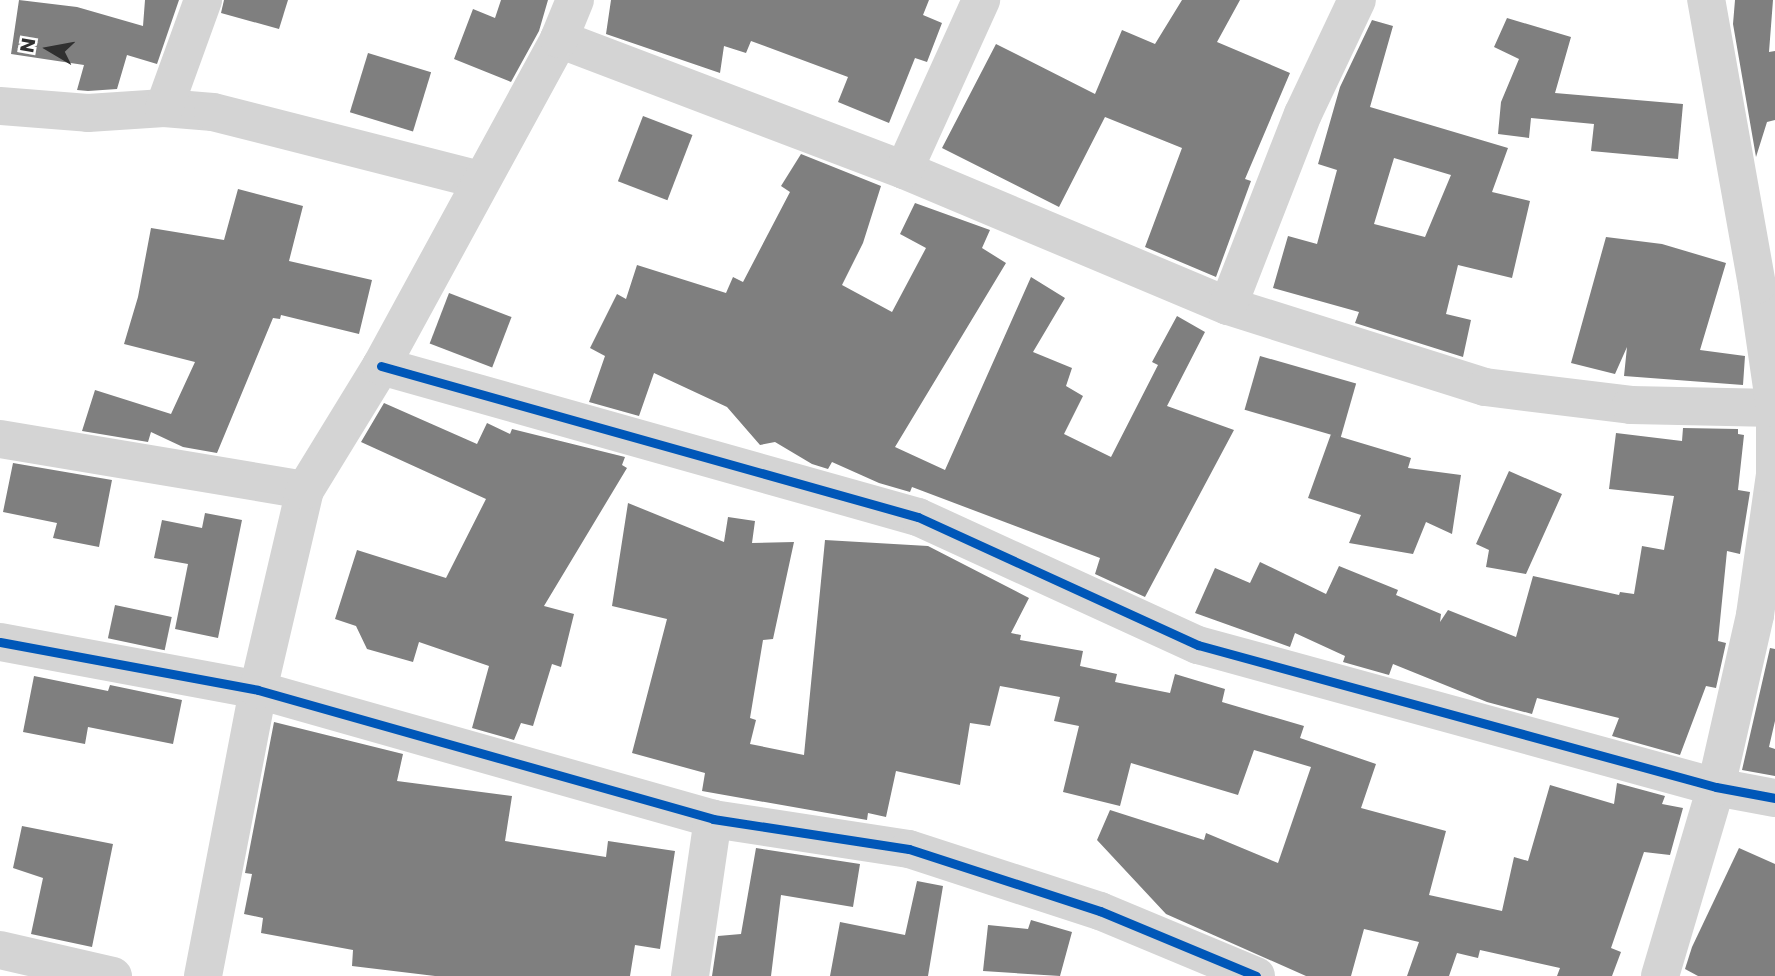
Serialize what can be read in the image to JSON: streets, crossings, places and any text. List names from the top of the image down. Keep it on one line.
{"north":"left"}
